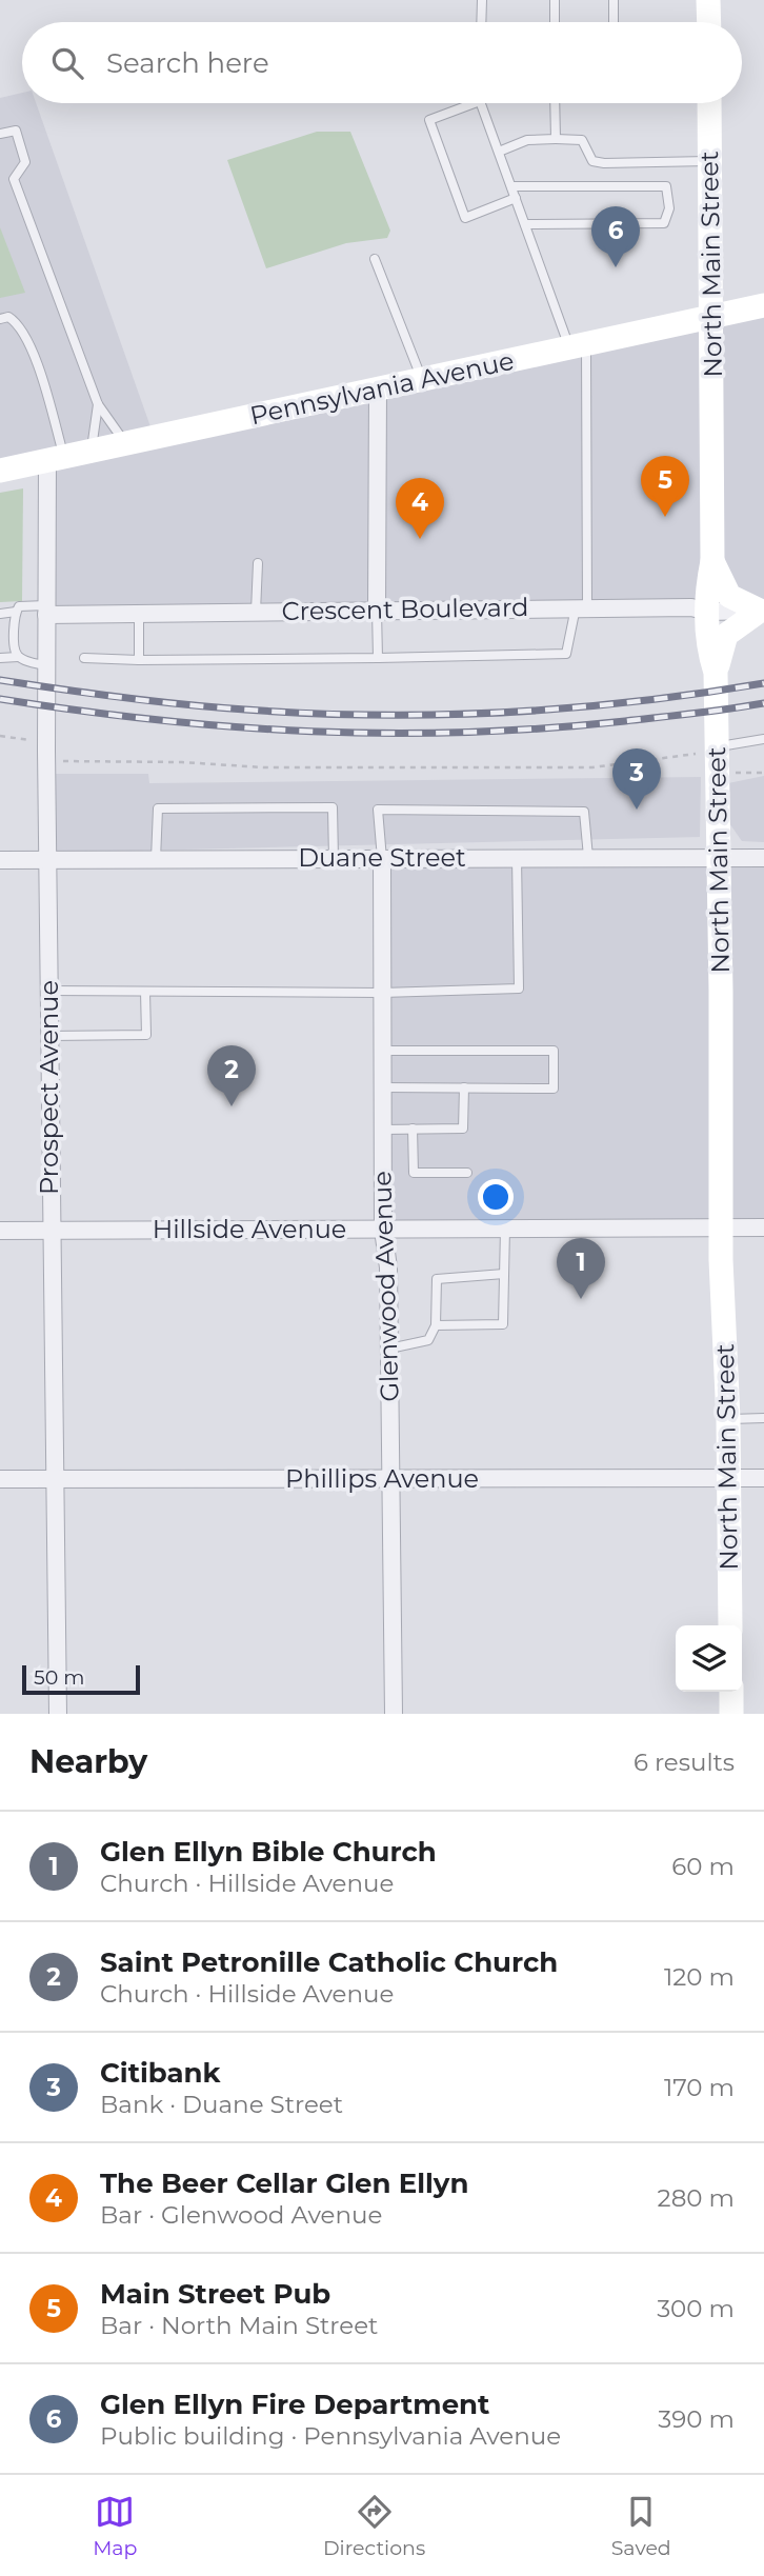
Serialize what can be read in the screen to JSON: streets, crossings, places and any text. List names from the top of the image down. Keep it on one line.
{"streets":{"street":["North Main Street","Pennsylvania Avenue","Crescent Boulevard","Duane Street","Prospect Avenue","Hillside Avenue","Glenwood Avenue","Phillips Avenue"]},"crossings":[["North Main Street","Pennsylvania Avenue"],["North Main Street","Crescent Boulevard"],["North Main Street","Duane Street"],["North Main Street","Hillside Avenue"],["North Main Street","Phillips Avenue"],["Pennsylvania Avenue","Prospect Avenue"],["Crescent Boulevard","Prospect Avenue"],["Duane Street","Prospect Avenue"],["Duane Street","Glenwood Avenue"],["Prospect Avenue","Hillside Avenue"],["Prospect Avenue","Phillips Avenue"],["Hillside Avenue","Glenwood Avenue"],["Glenwood Avenue","Phillips Avenue"]],"scale_bar":"50 m","page":{"search":"Search here","pins":["6","5","4","3","2","1"],"scale":"50 m","heading":["Nearby","6 results"],"list":[{"mark":"1","name":"Glen Ellyn Bible Church","note":"Church · Hillside Avenue","value":"60 m"},{"mark":"2","name":"Saint Petronille Catholic Church","note":"Church · Hillside Avenue","value":"120 m"},{"mark":"3","name":"Citibank","note":"Bank · Duane Street","value":"170 m"},{"mark":"4","name":"The Beer Cellar Glen Ellyn","note":"Bar · Glenwood Avenue","value":"280 m"},{"mark":"5","name":"Main Street Pub","note":"Bar · North Main Street","value":"300 m"},{"mark":"6","name":"Glen Ellyn Fire Department","note":"Public building · Pennsylvania Avenue","value":"390 m"}],"nav":["Map","Directions","Saved"]}}
